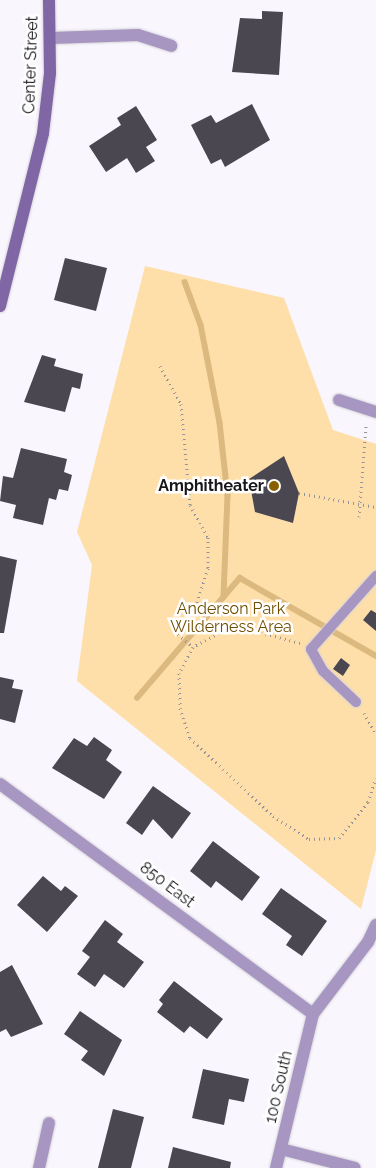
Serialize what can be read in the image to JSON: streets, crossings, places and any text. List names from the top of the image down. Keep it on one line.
{"streets":{"street":["Center Street","850 East","100 South"]},"crossings":[["850 East","100 South"]],"parks":["Anderson Park Wilderness Area"],"places":["Amphitheater"]}
